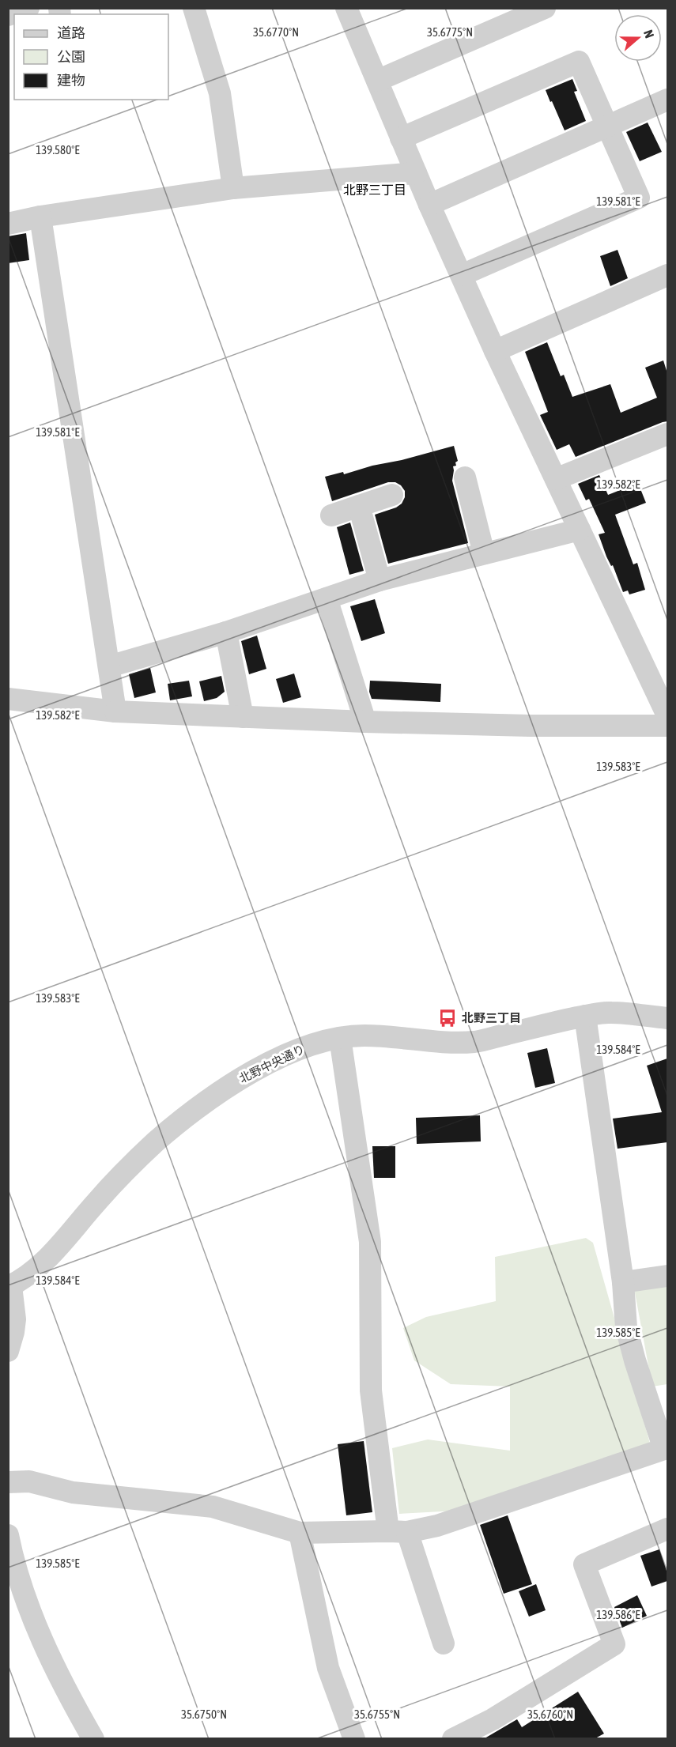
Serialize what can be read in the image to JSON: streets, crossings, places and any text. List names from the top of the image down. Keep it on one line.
{"streets":{"street":["北野中央通り"]},"districts":["北野三丁目"],"places":{"bus stop":["北野三丁目"]},"legend":["道路","公園","建物"],"north":"right","coordinates":["35.6770°N","35.6775°N","139.580°E","139.581°E","139.582°E","139.583°E","139.584°E","139.585°E","139.586°E","35.6750°N","35.6755°N","35.6760°N"]}
